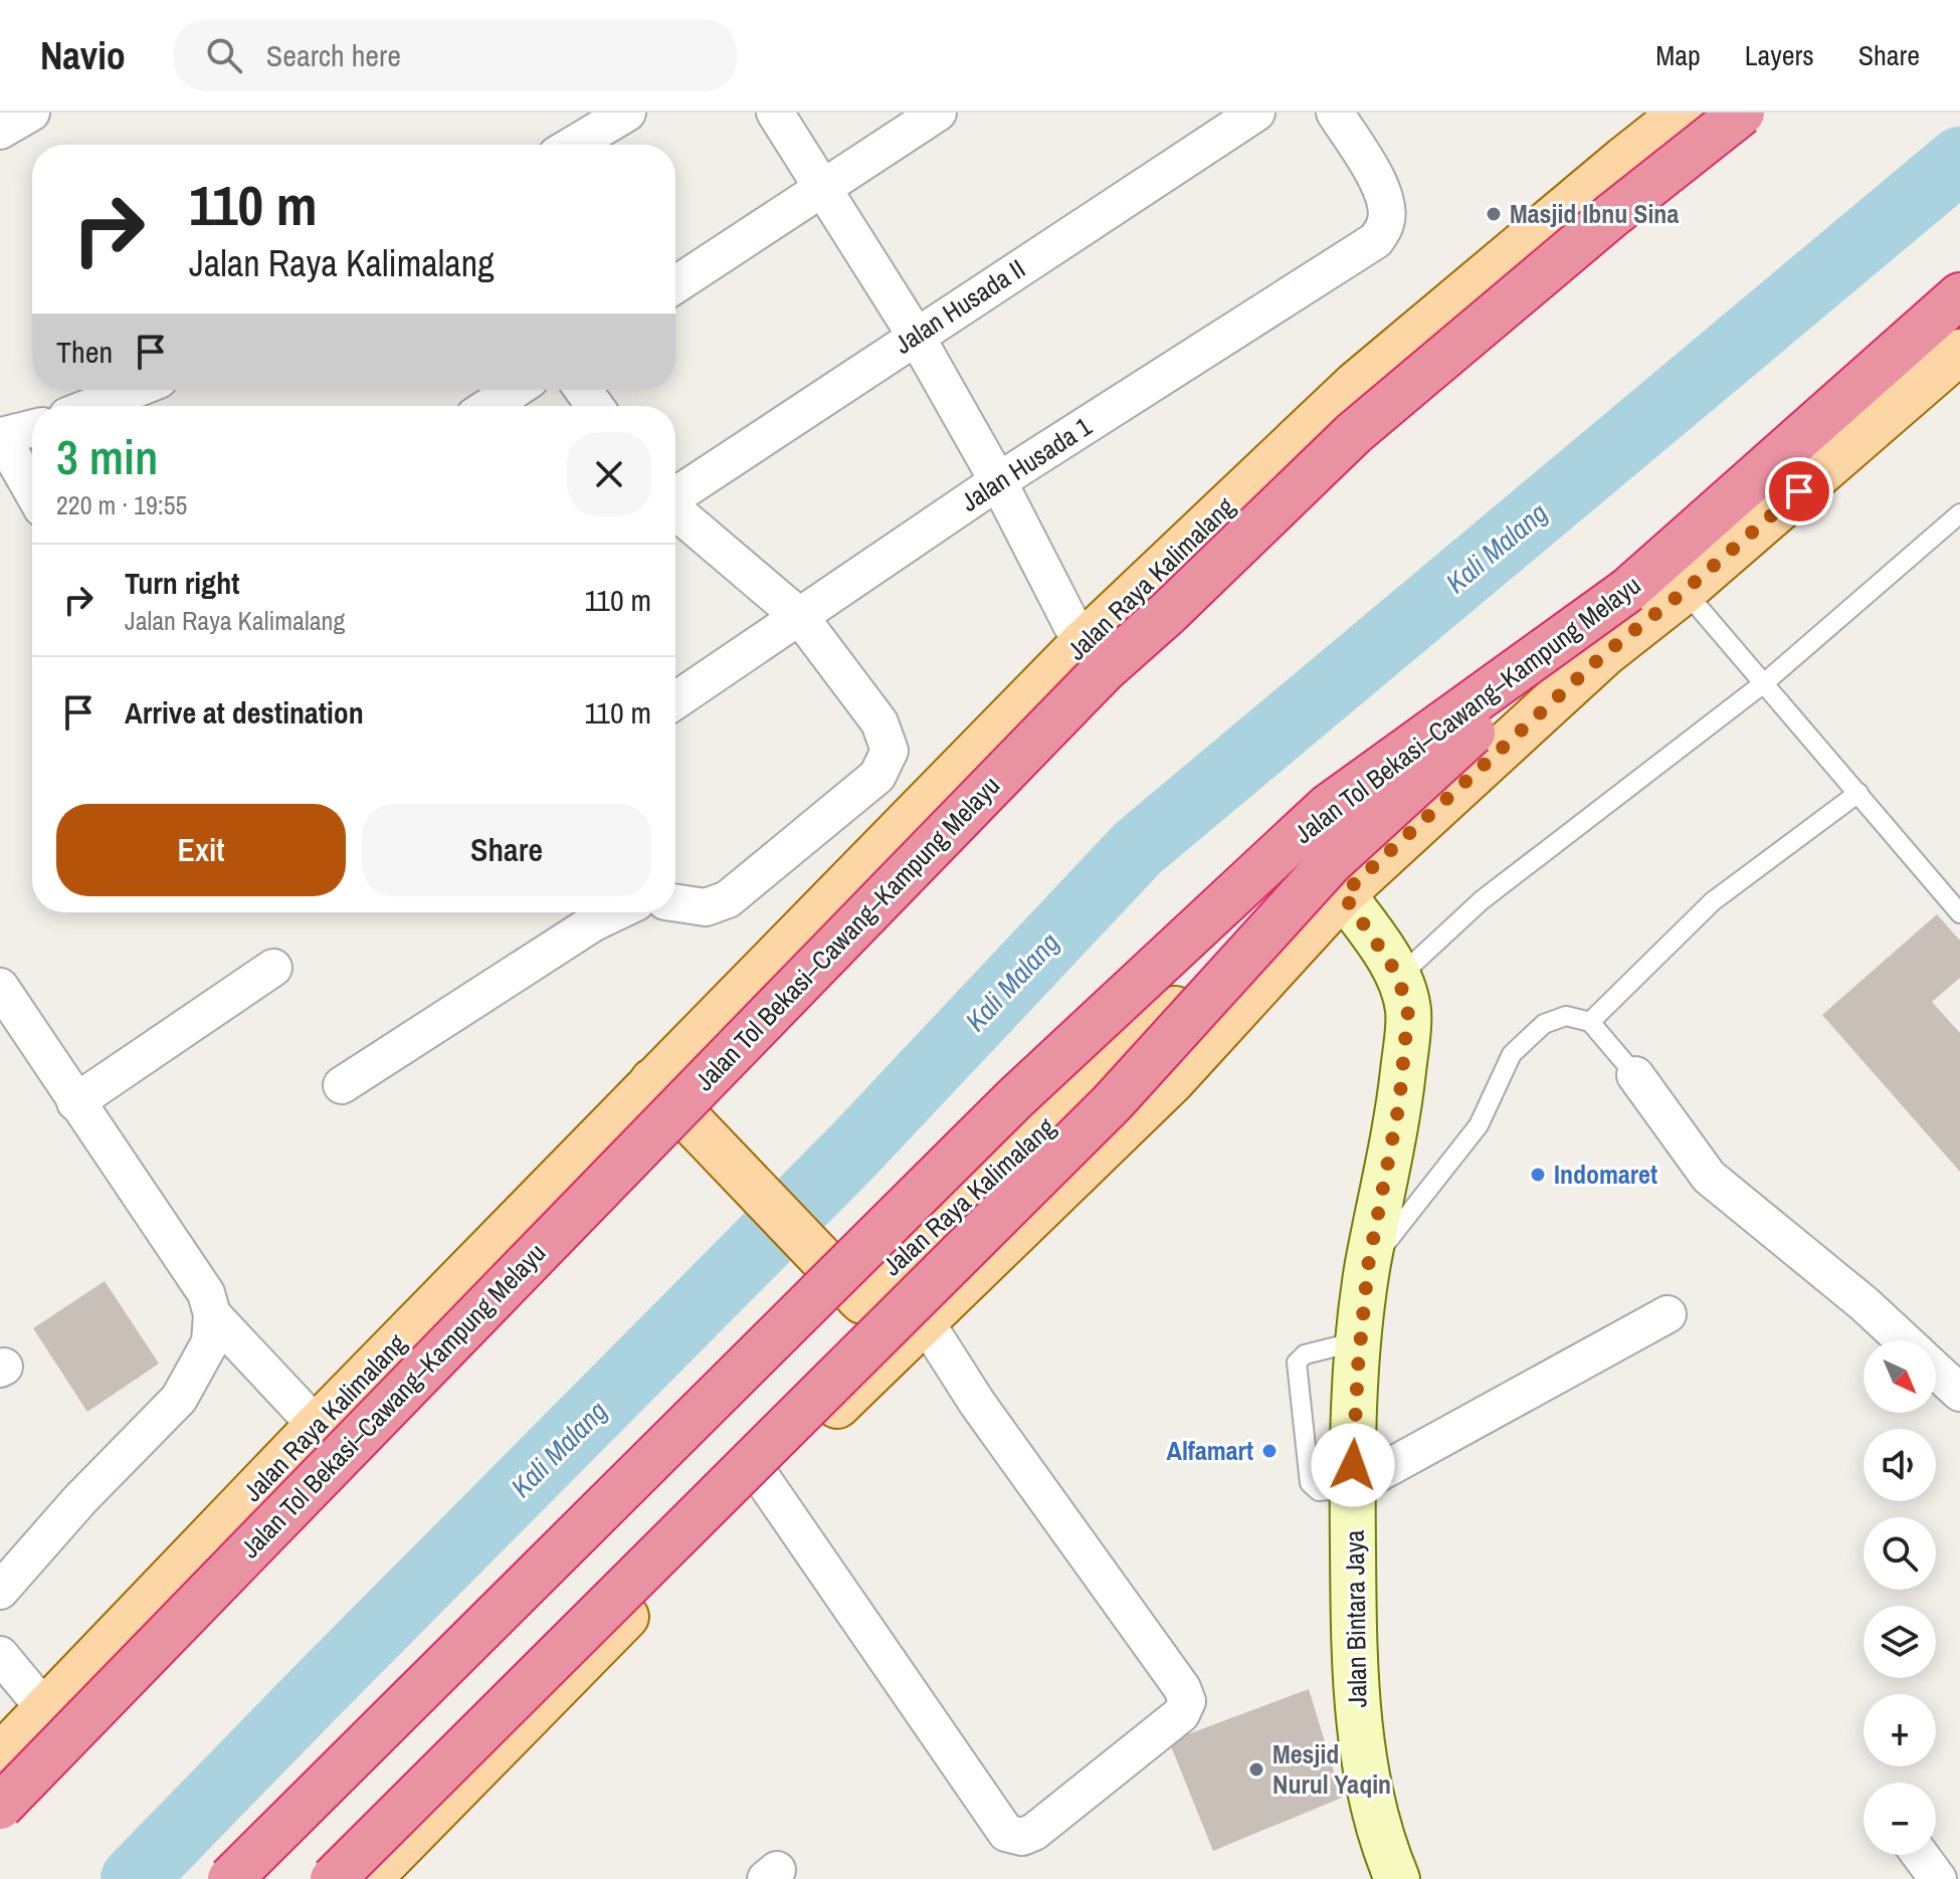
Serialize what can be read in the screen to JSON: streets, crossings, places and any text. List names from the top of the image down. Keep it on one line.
{"streets":{"highway":["Jalan Tol Bekasi–Cawang–Kampung Melayu"],"main road":["Jalan Raya Kalimalang"],"street":["Jalan Husada II","Jalan Husada 1","Jalan Bintara Jaya"]},"crossings":[["Jalan Raya Kalimalang","Jalan Bintara Jaya"]],"water":["Kali Malang"],"places":["Masjid Ibnu Sina","Indomaret","Alfamart","Mesjid Nurul Yaqin"],"north":"bottom right","page":{"header":"Navio","search":"Search here","nav":["Map","Layers","Share"],"turn":["110 m","Jalan Raya Kalimalang"],"then":"Then","heading":["3 min","220 m · 19:55"],"list":[{"name":"Turn right","note":"Jalan Raya Kalimalang","value":"110 m"},{"name":"Arrive at destination","value":"110 m"}],"buttons":["Exit","Share"],"map_buttons":["+","−"]}}
